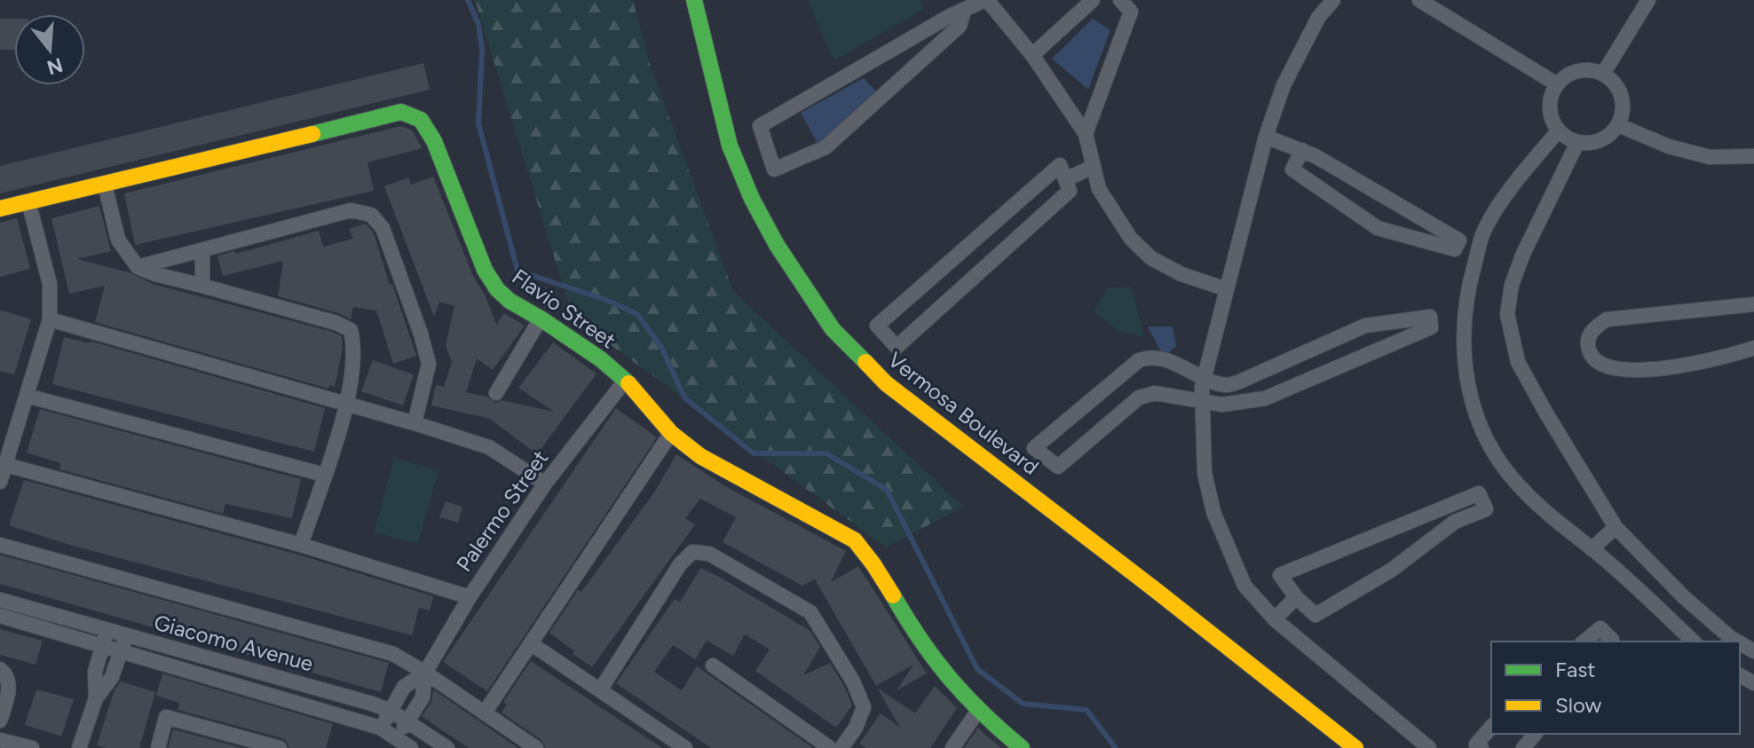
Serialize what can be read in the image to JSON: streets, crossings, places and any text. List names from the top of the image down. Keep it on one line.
{"streets":{"street":["Flavio Street","Vermosa Boulevard","Palermo Street","Giacomo Avenue"]},"crossings":[["Flavio Street","Palermo Street"]],"legend":["Fast","Slow"],"north":"bottom"}
